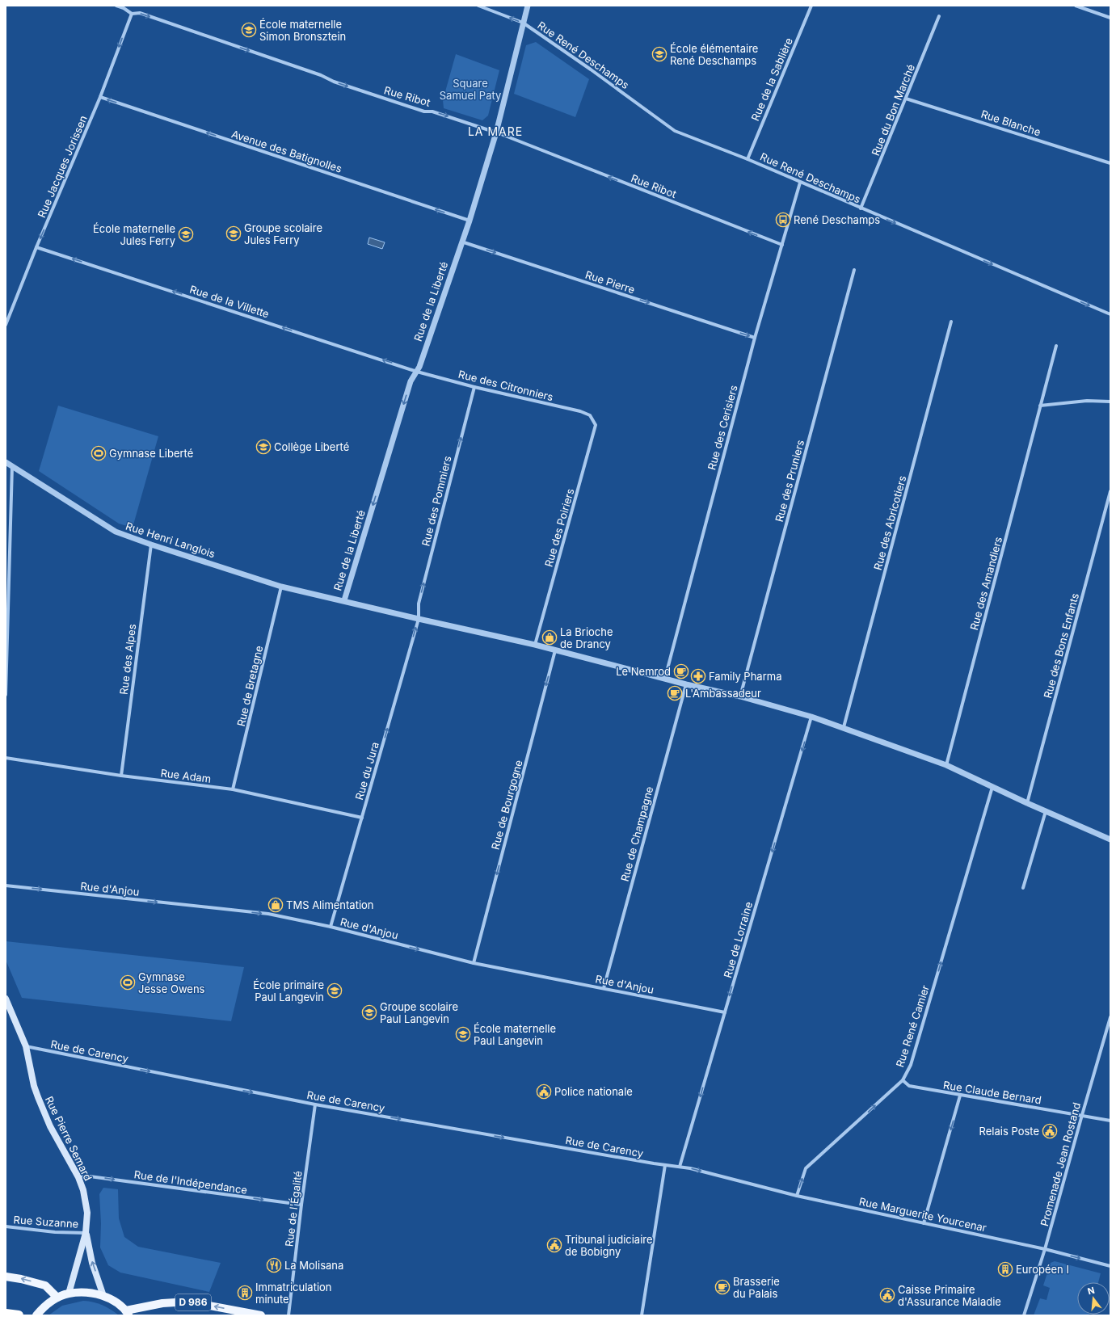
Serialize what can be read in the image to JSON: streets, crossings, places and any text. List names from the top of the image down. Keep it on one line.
{"streets":{"main road":["Rue Pierre Semard","D 986"],"street":["Rue René Deschamps","Rue de la Sablière","Rue Ribot","Rue du Bon Marché","Rue Blanche","Avenue des Batignolles","Rue Jacques Jorissen","Rue Pierre","Rue de la Villette","Rue de la Liberté","Rue des Citronniers","Rue des Cerisiers","Rue des Pruniers","Rue des Pommiers","Rue des Abricotiers","Rue des Poiriers","Rue Henri Langlois","Rue des Amandiers","Rue des Bons Enfants","Rue des Alpes","Rue de Bretagne","Rue du Jura","Rue Adam","Rue de Bourgogne","Rue de Champagne","Rue d'Anjou","Rue de Lorraine","Rue René Camier","Rue de Carency","Rue Claude Bernard","Promenade Jean Rostand","Rue de l'Indépendance","Rue de l'Égalité","Rue Marguerite Yourcenar","Rue Suzanne"]},"crossings":[["Rue René Deschamps","Rue de la Sablière"],["Rue René Deschamps","Rue du Bon Marché"],["Rue René Deschamps","Rue de la Liberté"],["Rue René Deschamps","Rue des Cerisiers"],["Rue Ribot","Rue Jacques Jorissen"],["Rue Ribot","Rue de la Liberté"],["Rue Ribot","Rue des Cerisiers"],["Rue du Bon Marché","Rue Blanche"],["Avenue des Batignolles","Rue Jacques Jorissen"],["Avenue des Batignolles","Rue de la Liberté"],["Rue Jacques Jorissen","Rue de la Villette"],["Rue Pierre","Rue de la Liberté"],["Rue Pierre","Rue des Cerisiers"],["Rue de la Villette","Rue de la Liberté"],["Rue de la Villette","Rue des Citronniers"],["Rue de la Liberté","Rue des Citronniers"],["Rue de la Liberté","Rue Henri Langlois"],["Rue des Citronniers","Rue des Pommiers"],["Rue des Citronniers","Rue des Poiriers"],["Rue des Cerisiers","Rue Henri Langlois"],["Rue des Pruniers","Rue Henri Langlois"],["Rue des Pommiers","Rue Henri Langlois"],["Rue des Pommiers","Rue du Jura"],["Rue des Abricotiers","Rue Henri Langlois"],["Rue des Poiriers","Rue Henri Langlois"],["Rue Henri Langlois","Rue des Amandiers"],["Rue Henri Langlois","Rue des Bons Enfants"],["Rue Henri Langlois","Rue des Alpes"],["Rue Henri Langlois","Rue de Bretagne"],["Rue Henri Langlois","Rue du Jura"],["Rue Henri Langlois","Rue de Bourgogne"],["Rue Henri Langlois","Rue de Champagne"],["Rue Henri Langlois","Rue de Lorraine"],["Rue Henri Langlois","Rue René Camier"],["Rue des Alpes","Rue Adam"],["Rue de Bretagne","Rue Adam"],["Rue du Jura","Rue Adam"],["Rue du Jura","Rue d'Anjou"],["Rue de Bourgogne","Rue d'Anjou"],["Rue de Champagne","Rue d'Anjou"],["Rue d'Anjou","Rue de Lorraine"],["Rue René Camier","Rue Claude Bernard"],["Rue René Camier","Rue Marguerite Yourcenar"],["Rue de Carency","Rue Pierre Semard"],["Rue de Carency","Rue de l'Égalité"],["Rue Claude Bernard","Promenade Jean Rostand"],["Rue Pierre Semard","Rue de l'Indépendance"],["Rue Pierre Semard","Rue Suzanne"],["Promenade Jean Rostand","Rue Marguerite Yourcenar"],["Rue de l'Indépendance","Rue de l'Égalité"]],"one_way":["Avenue des Batignolles","Rue Jacques Jorissen","Rue Pierre","Rue de la Villette","Rue de la Liberté","Rue des Pommiers","Rue du Jura","Rue de Bourgogne","Rue d'Anjou","Rue de Lorraine","Rue René Camier","Rue de Carency","Rue de l'Indépendance"],"districts":["LA MARE"],"parks":["Square Samuel Paty"],"places":{"school or university":["École maternelle Simon Bronsztein","École élémentaire René Deschamps","Groupe scolaire Jules Ferry","École maternelle Jules Ferry","Collège Liberté","École primaire Paul Langevin","Groupe scolaire Paul Langevin","École maternelle Paul Langevin"],"bus stop":["René Deschamps"],"sports":["Gymnase Liberté","Gymnase Jesse Owens"],"shop":["La Brioche de Drancy","TMS Alimentation"],"cafe":["Le Nemrod","L'Ambassadeur","Brasserie du Palais"],"pharmacy":["Family Pharma"],"public building":["Police nationale","Relais Poste","Tribunal judiciaire de Bobigny","Caisse Primaire d'Assurance Maladie"],"restaurant":["La Molisana"],"building":["Européen I","Immatriculation minute"]},"north":"top"}
